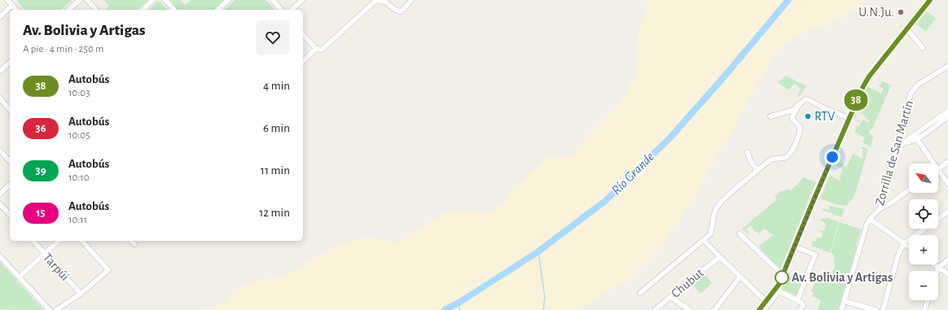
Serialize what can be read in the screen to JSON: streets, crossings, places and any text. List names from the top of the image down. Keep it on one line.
{"streets":{"street":["Zorrilla de San Martín","Tarpúi","Chubut"]},"water":["Río Grande"],"places":["U.N.Ju.","RTV","Av. Bolivia y Artigas"],"lines":["bus line 38"],"north":"top left","page":{"on_map":"38","heading":["Av. Bolivia y Artigas","A pie · 4 min · 250 m"],"list":[{"mark":"38","name":"Autobús","note":"10:03","value":"4 min"},{"mark":"36","name":"Autobús","note":"10:05","value":"6 min"},{"mark":"39","name":"Autobús","note":"10:10","value":"11 min"},{"mark":"15","name":"Autobús","note":"10:11","value":"12 min"}],"map_buttons":["+","−"]}}
